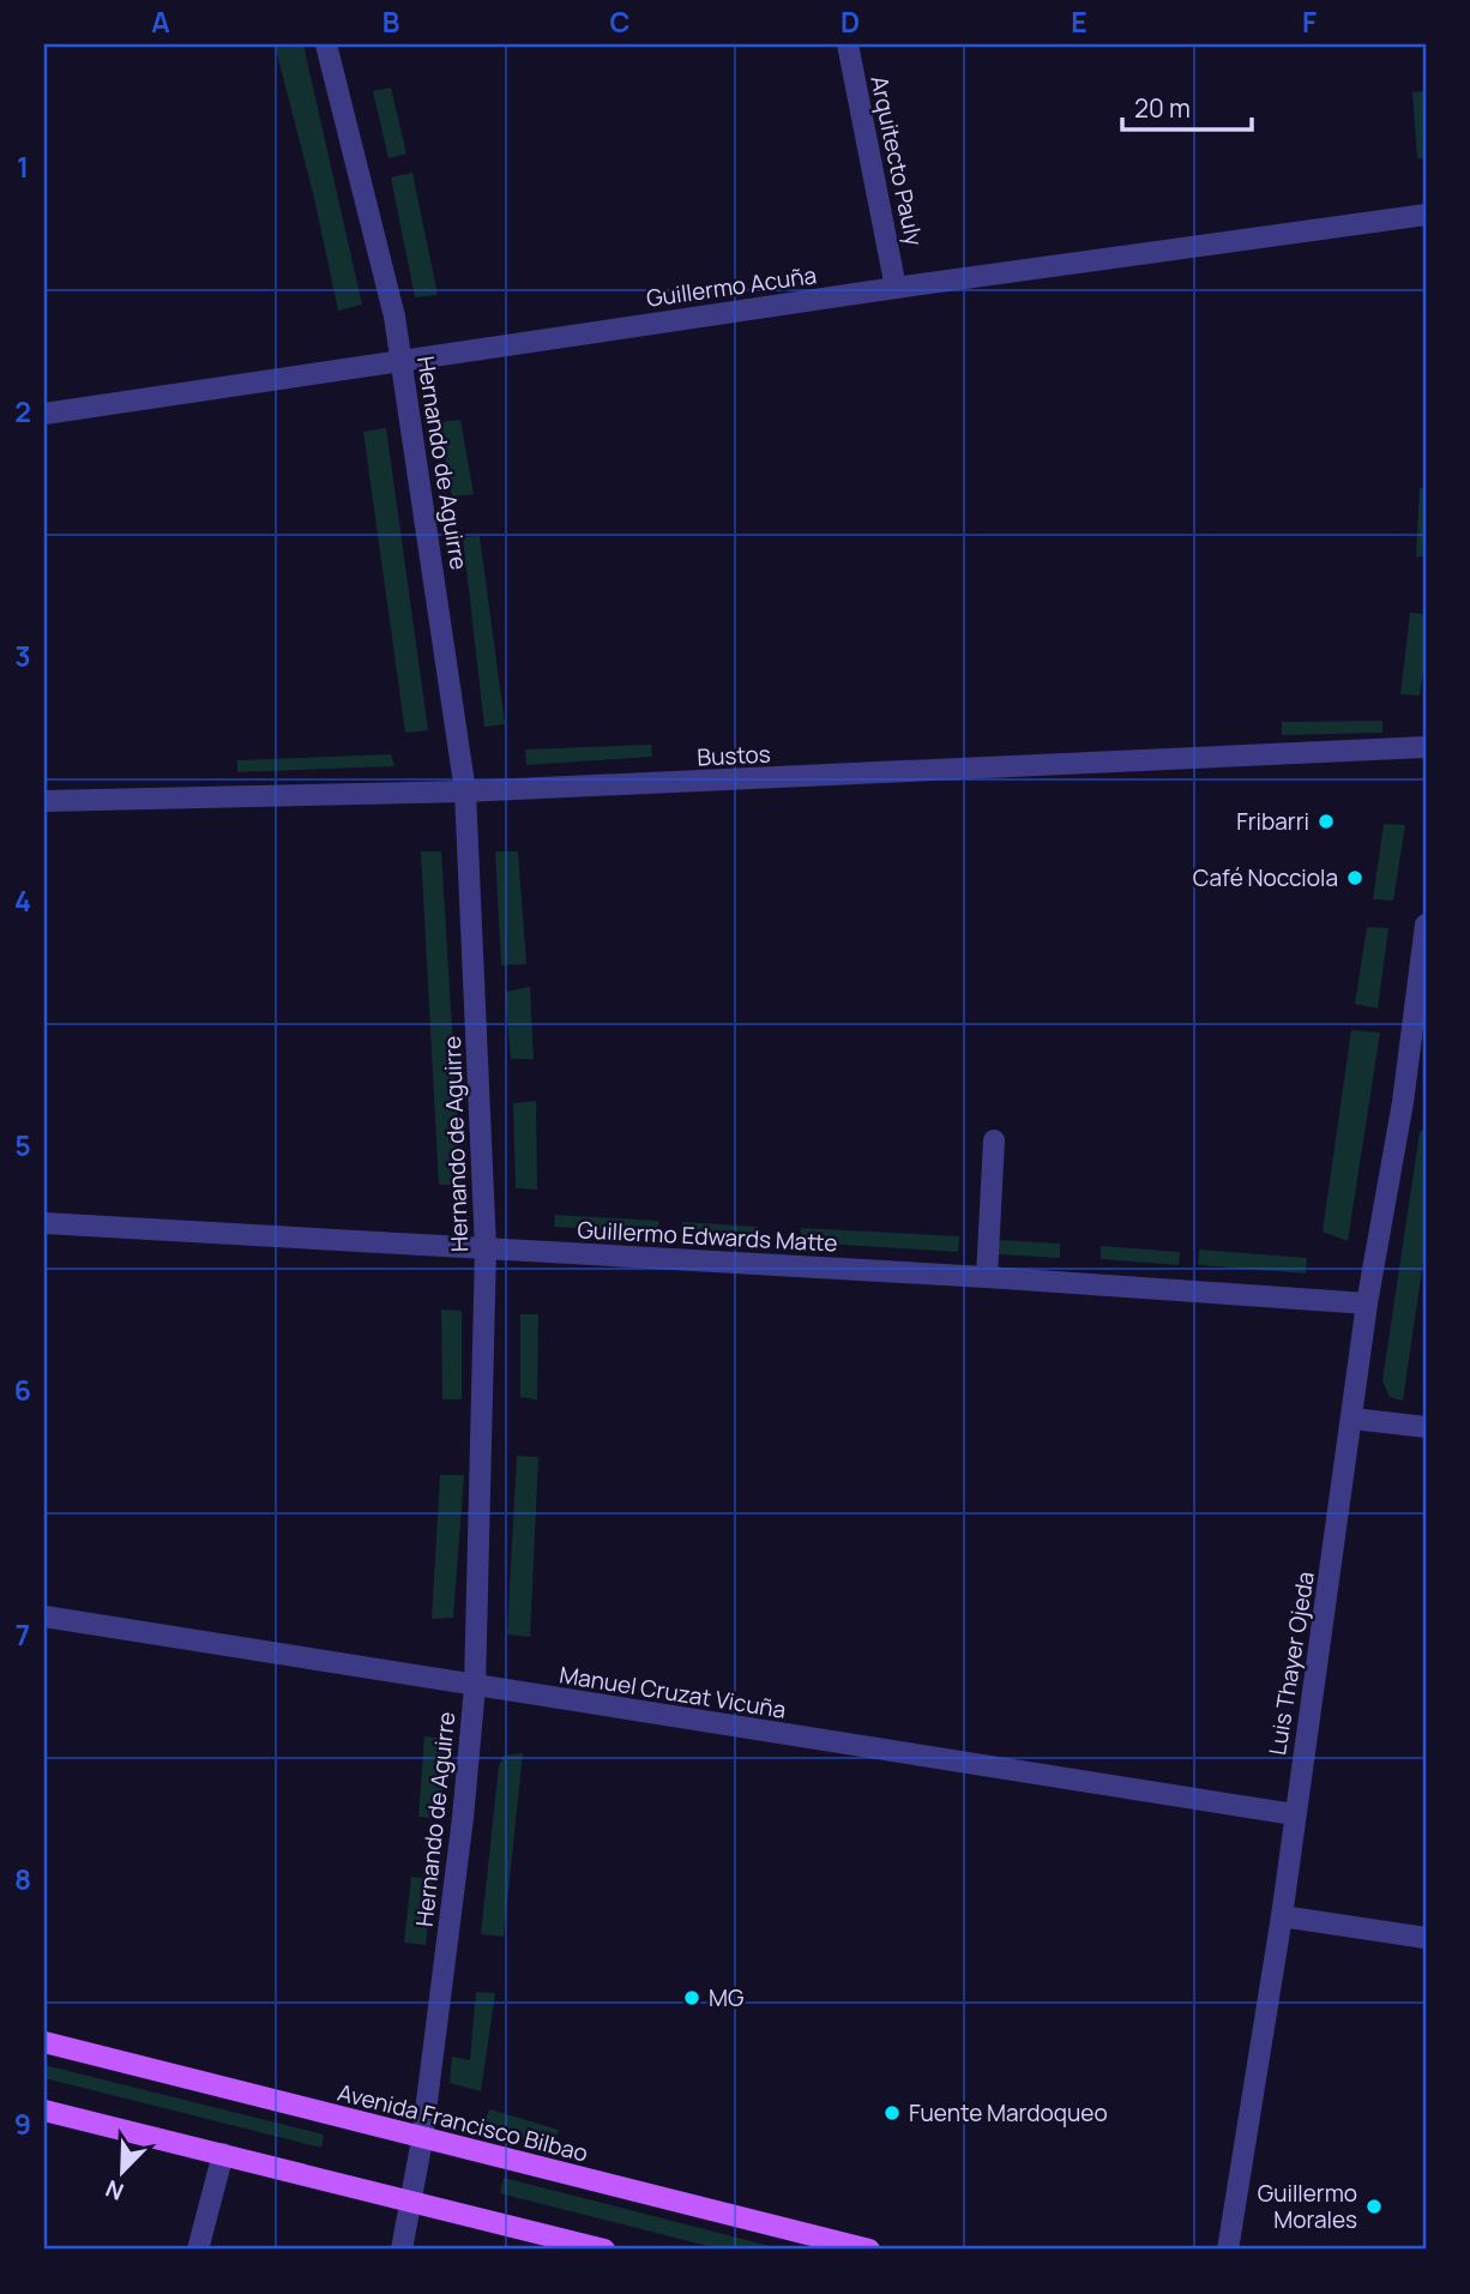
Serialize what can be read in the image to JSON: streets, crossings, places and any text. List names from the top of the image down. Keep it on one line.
{"streets":{"main road":["Avenida Francisco Bilbao"],"street":["Arquitecto Pauly","Guillermo Acuña","Hernando de Aguirre","Bustos","Guillermo Edwards Matte","Luis Thayer Ojeda","Manuel Cruzat Vicuña"]},"crossings":[["Arquitecto Pauly","Guillermo Acuña"],["Guillermo Acuña","Hernando de Aguirre"],["Hernando de Aguirre","Bustos"],["Hernando de Aguirre","Guillermo Edwards Matte"],["Hernando de Aguirre","Manuel Cruzat Vicuña"],["Hernando de Aguirre","Avenida Francisco Bilbao"],["Guillermo Edwards Matte","Luis Thayer Ojeda"],["Luis Thayer Ojeda","Manuel Cruzat Vicuña"]],"places":["Fribarri","Café Nocciola","MG","Fuente Mardoqueo","Guillermo Morales"],"scale_bar":"20 m","north":"bottom left","grid":{"columns":["A","B","C","D","E","F"],"rows":["1","2","3","4","5","6","7","8","9"]}}
